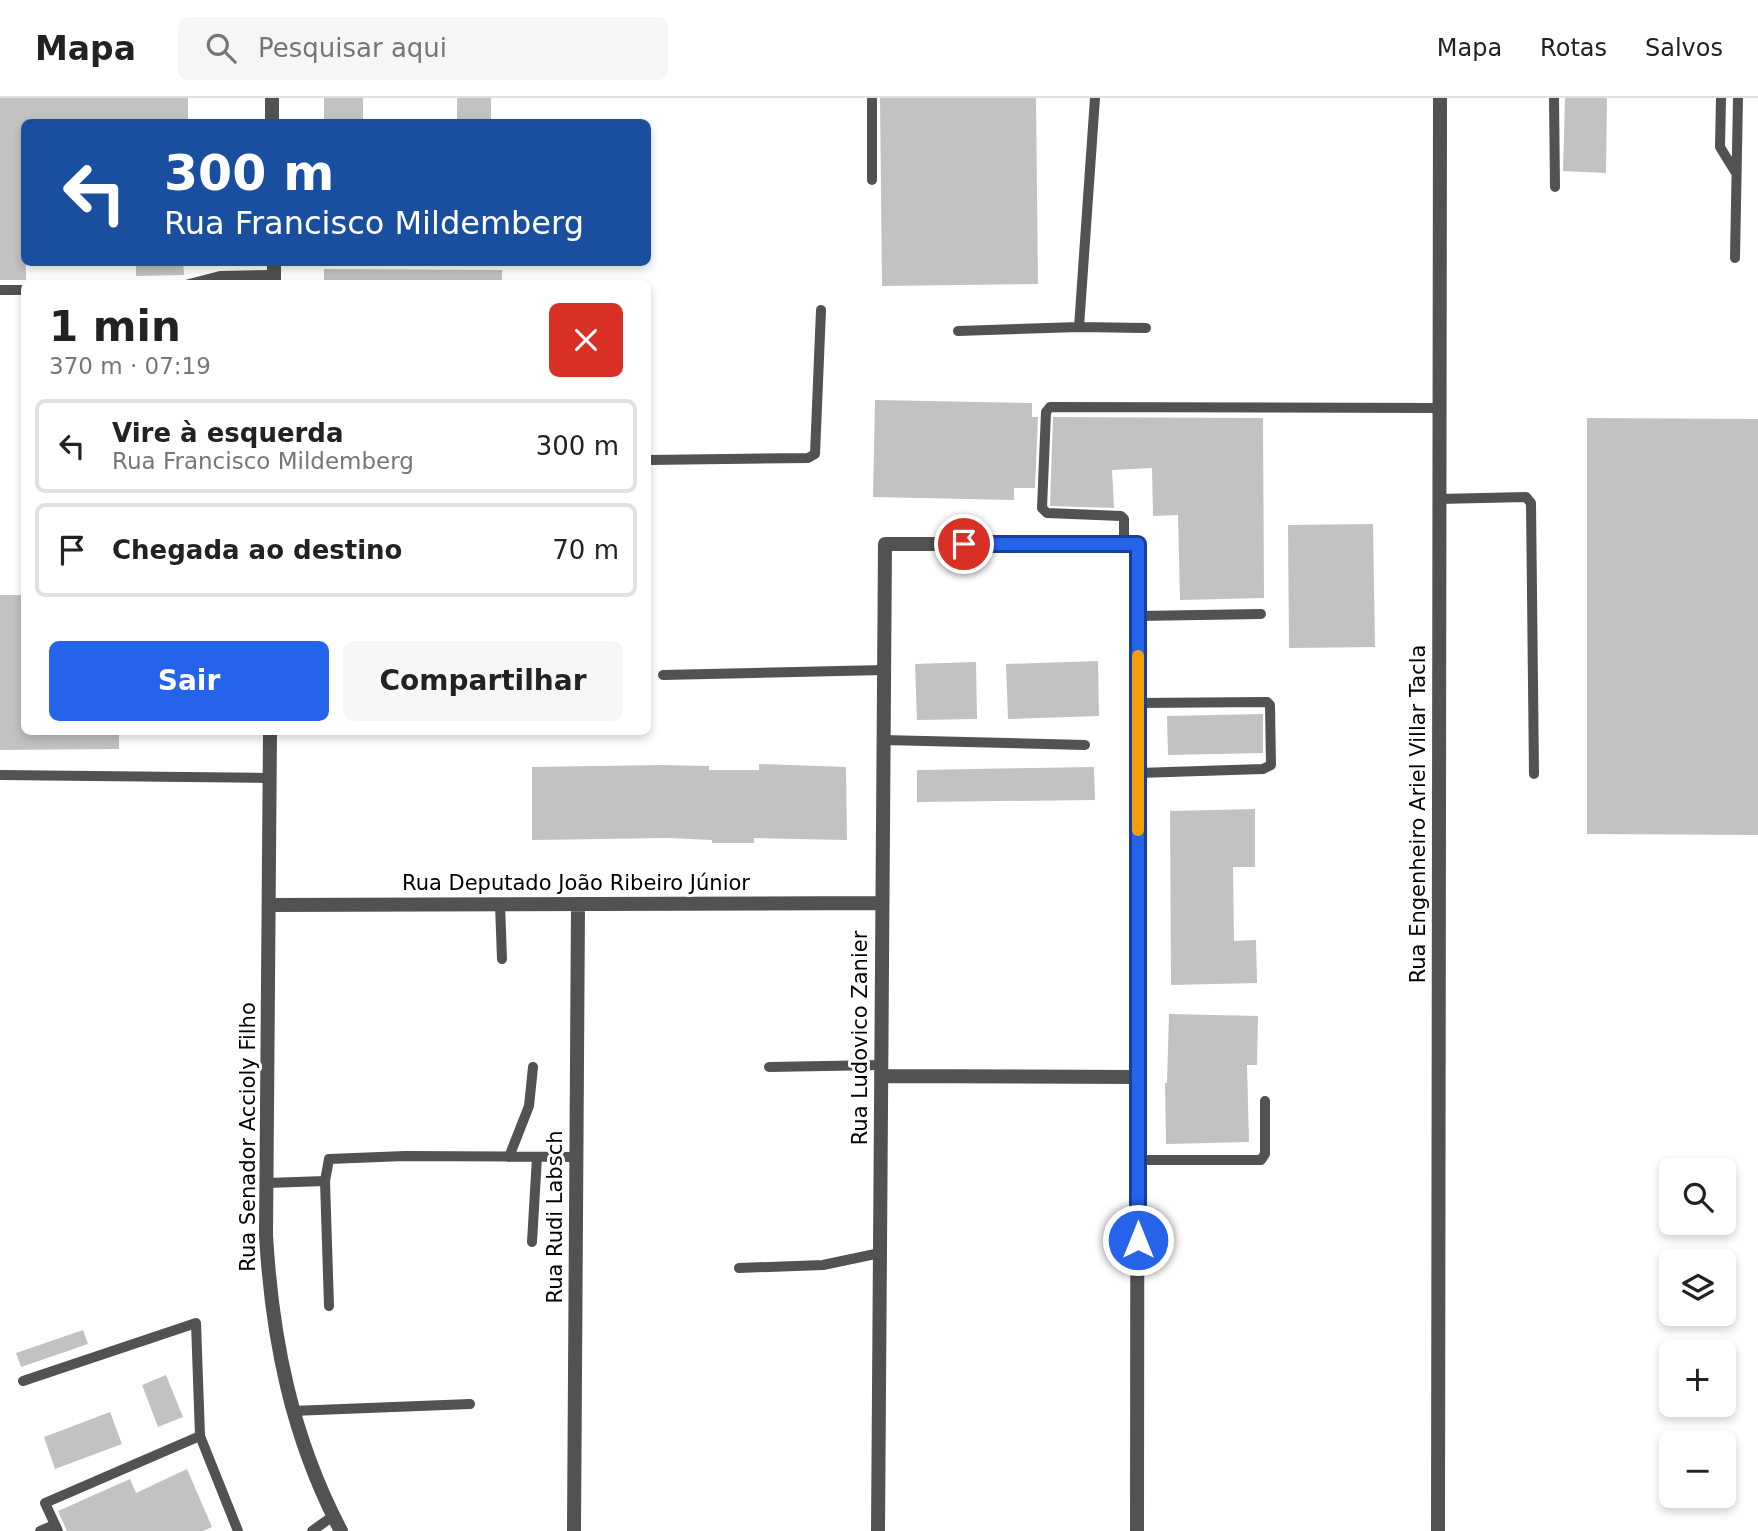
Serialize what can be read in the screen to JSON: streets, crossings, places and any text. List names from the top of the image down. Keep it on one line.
{"streets":{"street":["Rua Engenheiro Ariel Villar Tacla","Rua Deputado João Ribeiro Júnior","Rua Ludovico Zanier","Rua Senador Accioly Filho","Rua Rudi Labsch"]},"crossings":[["Rua Deputado João Ribeiro Júnior","Rua Ludovico Zanier"],["Rua Deputado João Ribeiro Júnior","Rua Senador Accioly Filho"],["Rua Deputado João Ribeiro Júnior","Rua Rudi Labsch"]],"page":{"header":"Mapa","search":"Pesquisar aqui","nav":["Mapa","Rotas","Salvos"],"turn":["300 m","Rua Francisco Mildemberg"],"heading":["1 min","370 m · 07:19"],"list":[{"name":"Vire à esquerda","note":"Rua Francisco Mildemberg","value":"300 m"},{"name":"Chegada ao destino","value":"70 m"}],"buttons":["Sair","Compartilhar"],"map_buttons":["+","−"]}}
